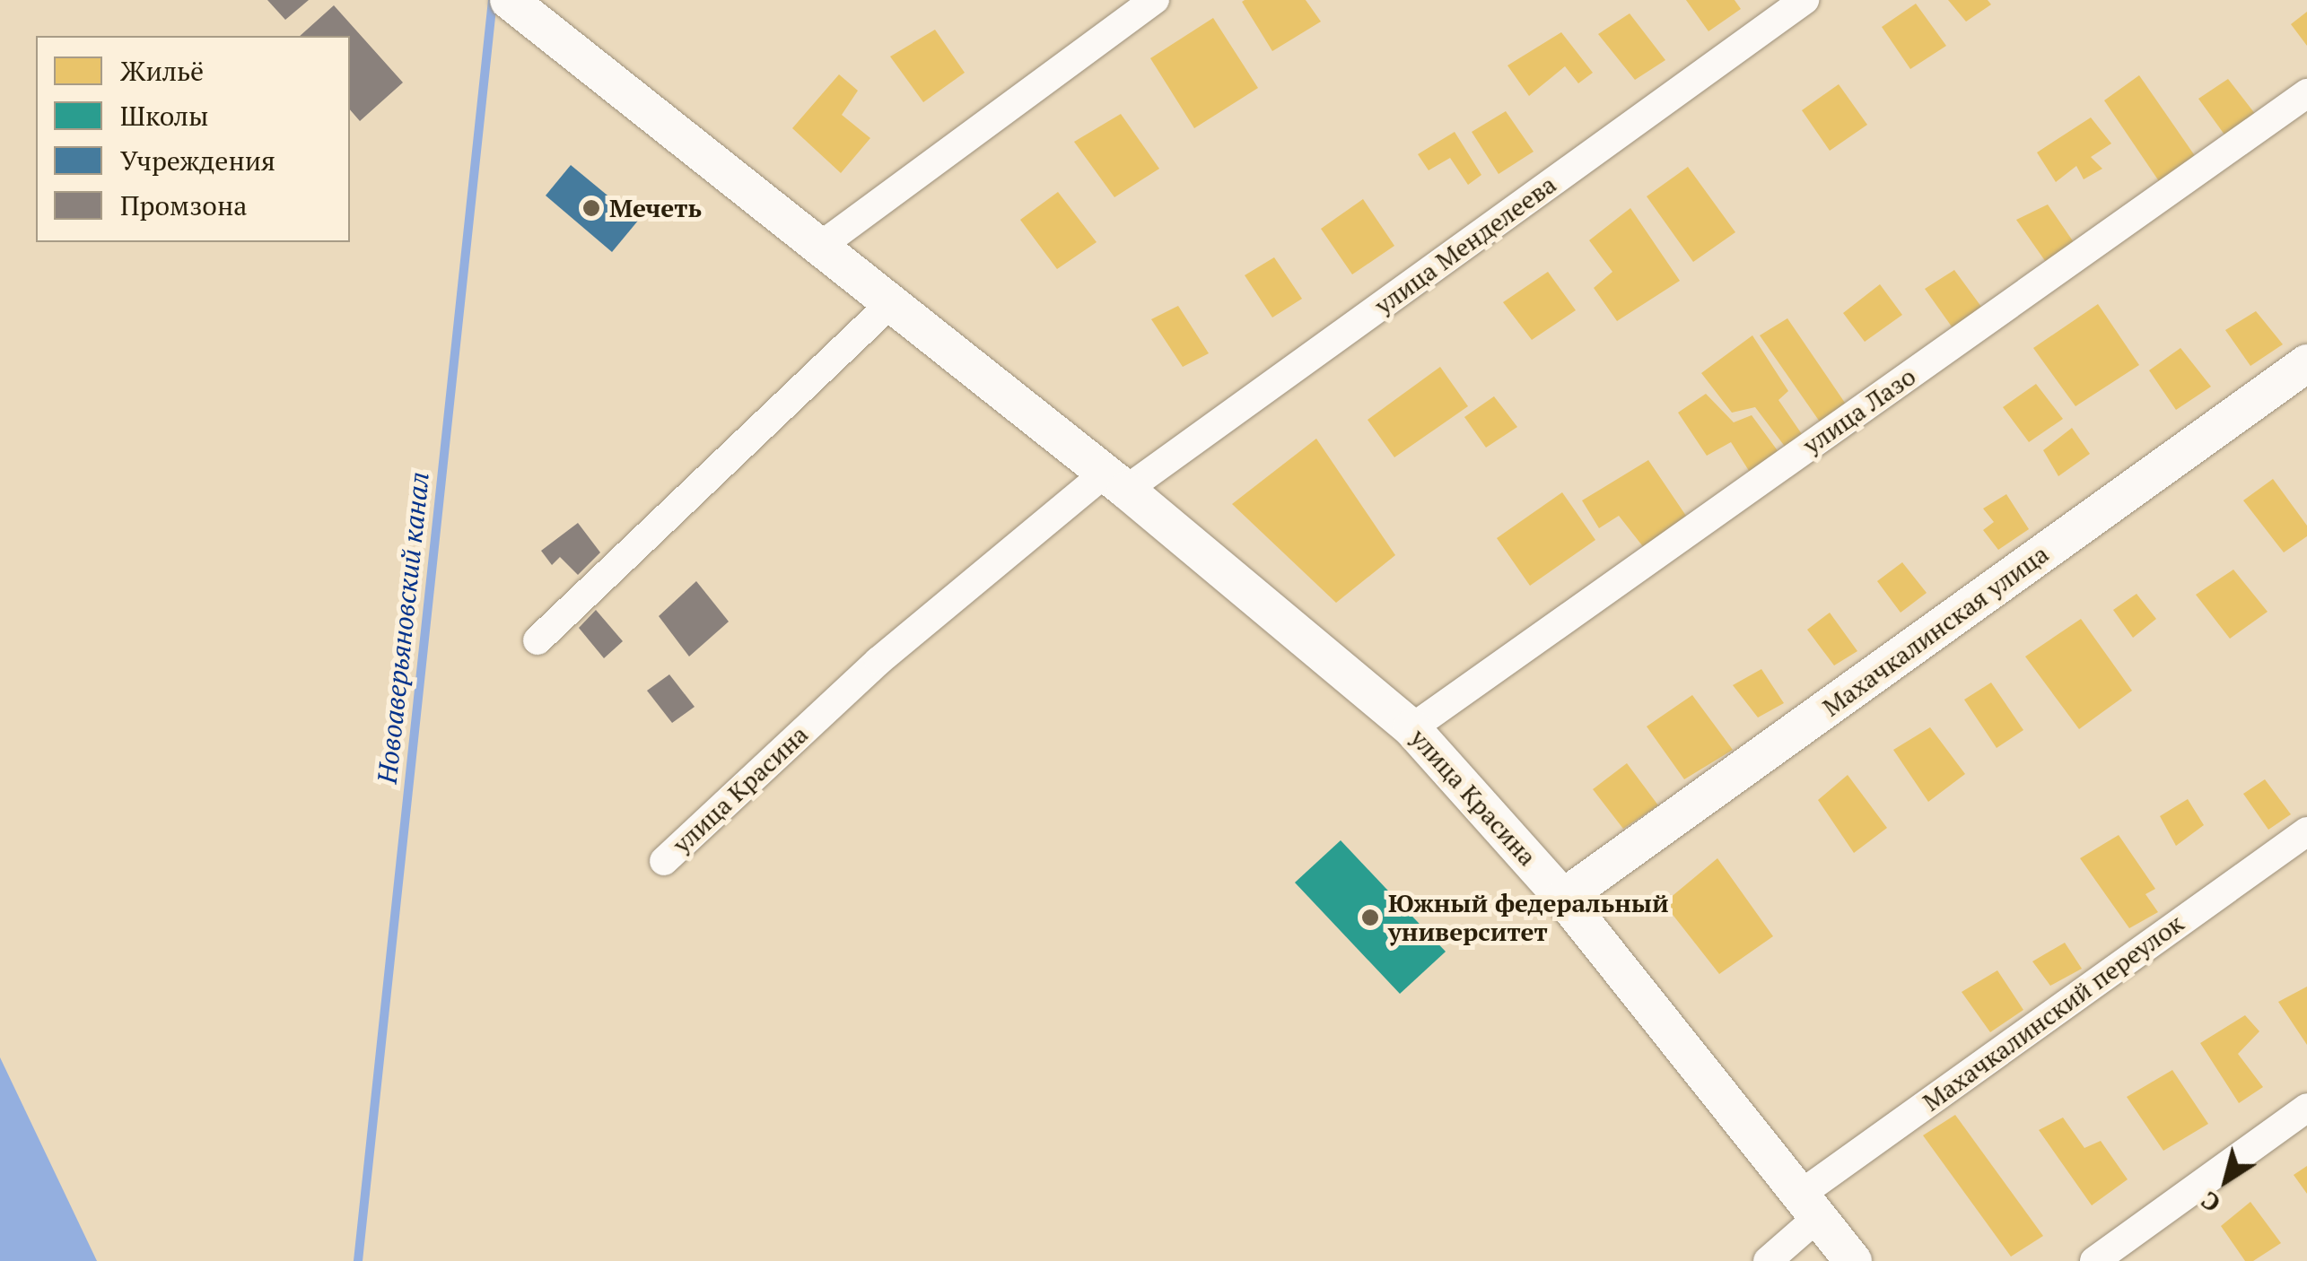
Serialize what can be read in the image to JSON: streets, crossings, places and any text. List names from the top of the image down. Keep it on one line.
{"streets":{"street":["улица Менделеева","улица Лазо","Махачкалинская улица","улица Красина","Махачкалинский переулок"]},"crossings":[["улица Менделеева","улица Красина"],["улица Лазо","улица Красина"],["Махачкалинская улица","улица Красина"],["улица Красина","Махачкалинский переулок"]],"water":["Новоаверьяновский канал"],"places":["Мечеть","Южный федеральный университет"],"legend":["Жильё","Школы","Учреждения","Промзона"],"north":"bottom left"}
